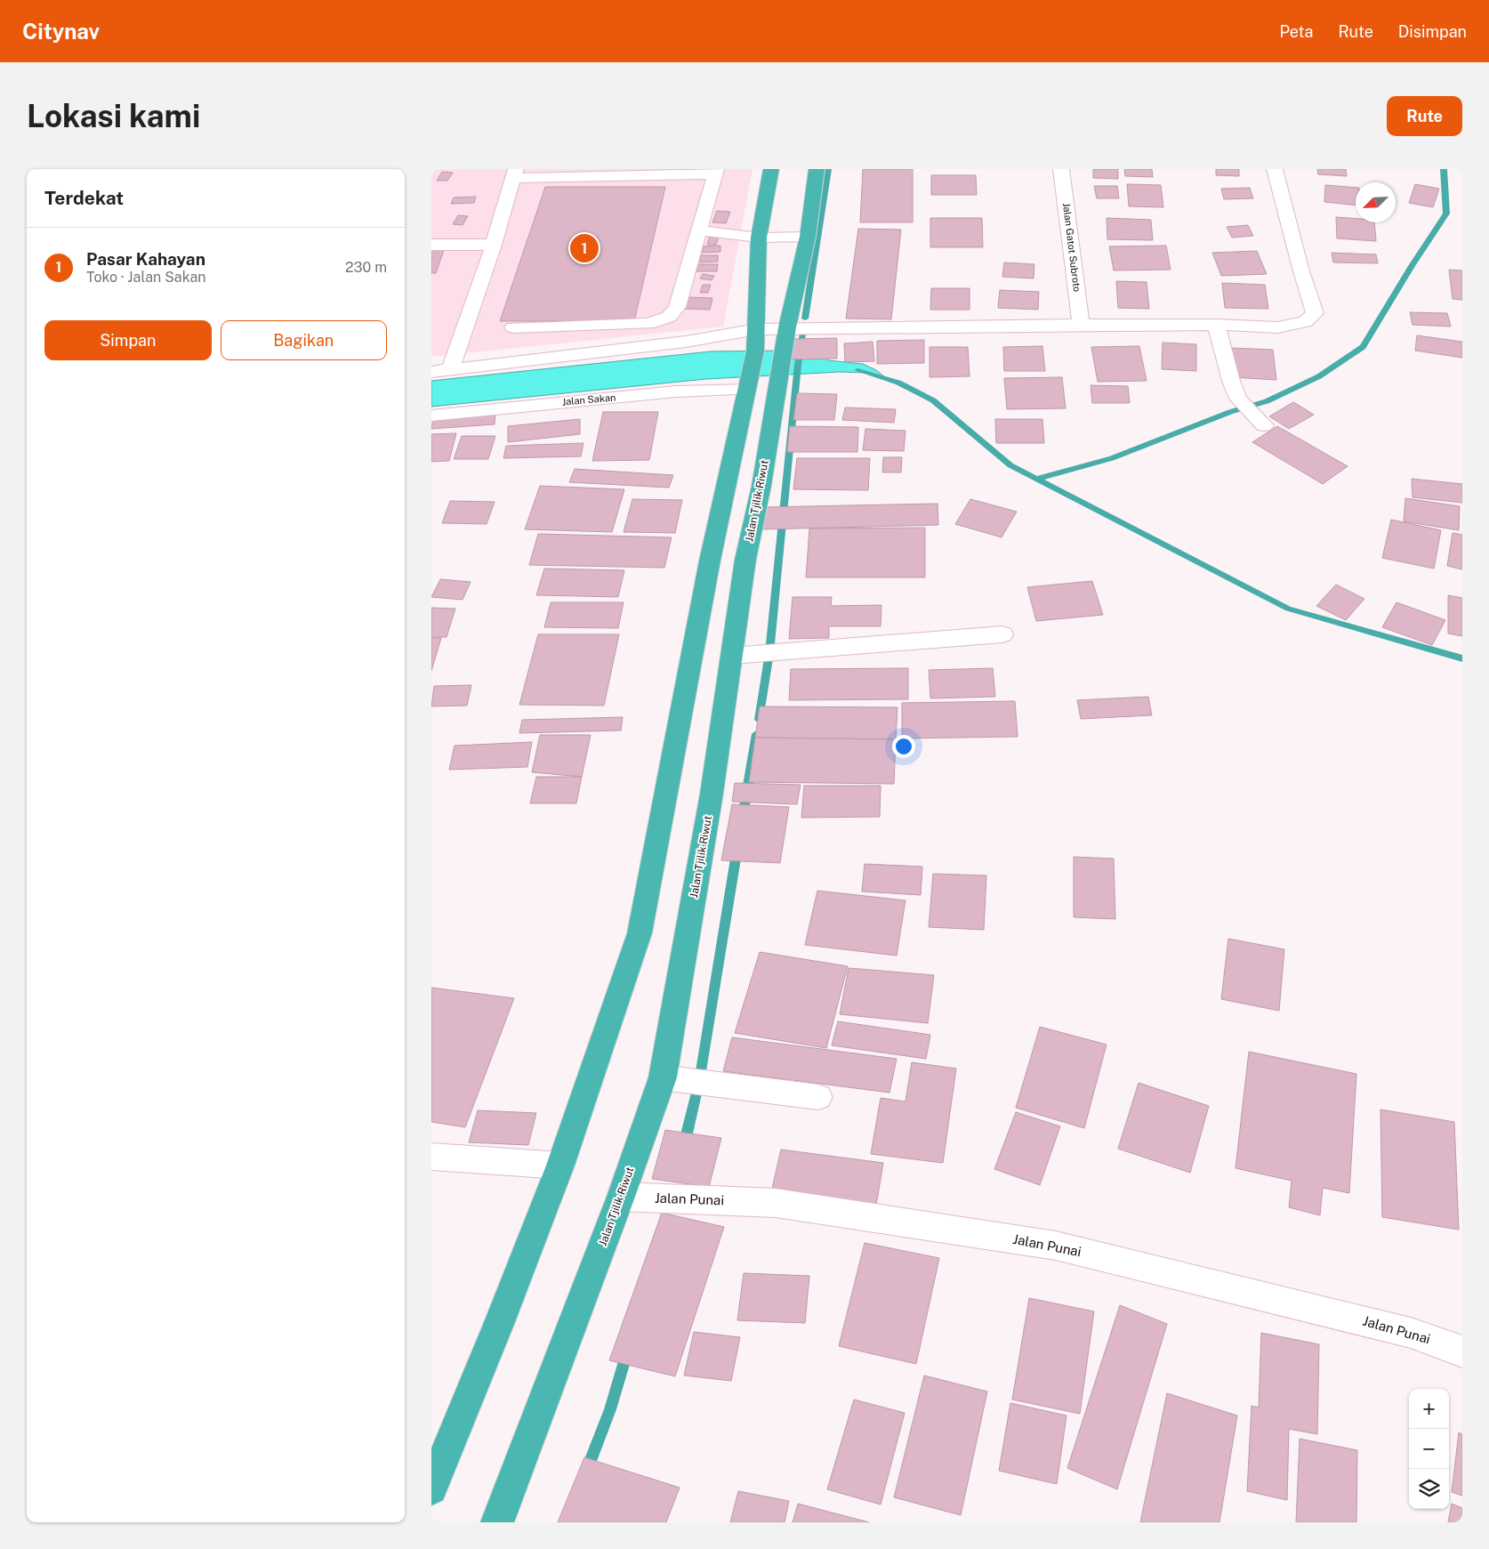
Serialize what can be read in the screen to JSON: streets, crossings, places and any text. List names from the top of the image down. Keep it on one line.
{"streets":{"highway":["Jalan Tjilik Riwut"],"street":["Jalan Gatot Subroto","Jalan Sakan","Jalan Punai"]},"crossings":[["Jalan Tjilik Riwut","Jalan Punai"]],"north":"bottom left","page":{"header":"Citynav","nav":["Peta","Rute","Disimpan"],"buttons":["Rute",["Simpan","Bagikan"]],"title":"Lokasi kami","heading":"Terdekat","list":[{"mark":"1","name":"Pasar Kahayan","note":"Toko · Jalan Sakan","value":"230 m"}],"pins":"1","map_buttons":["+","−"]}}
